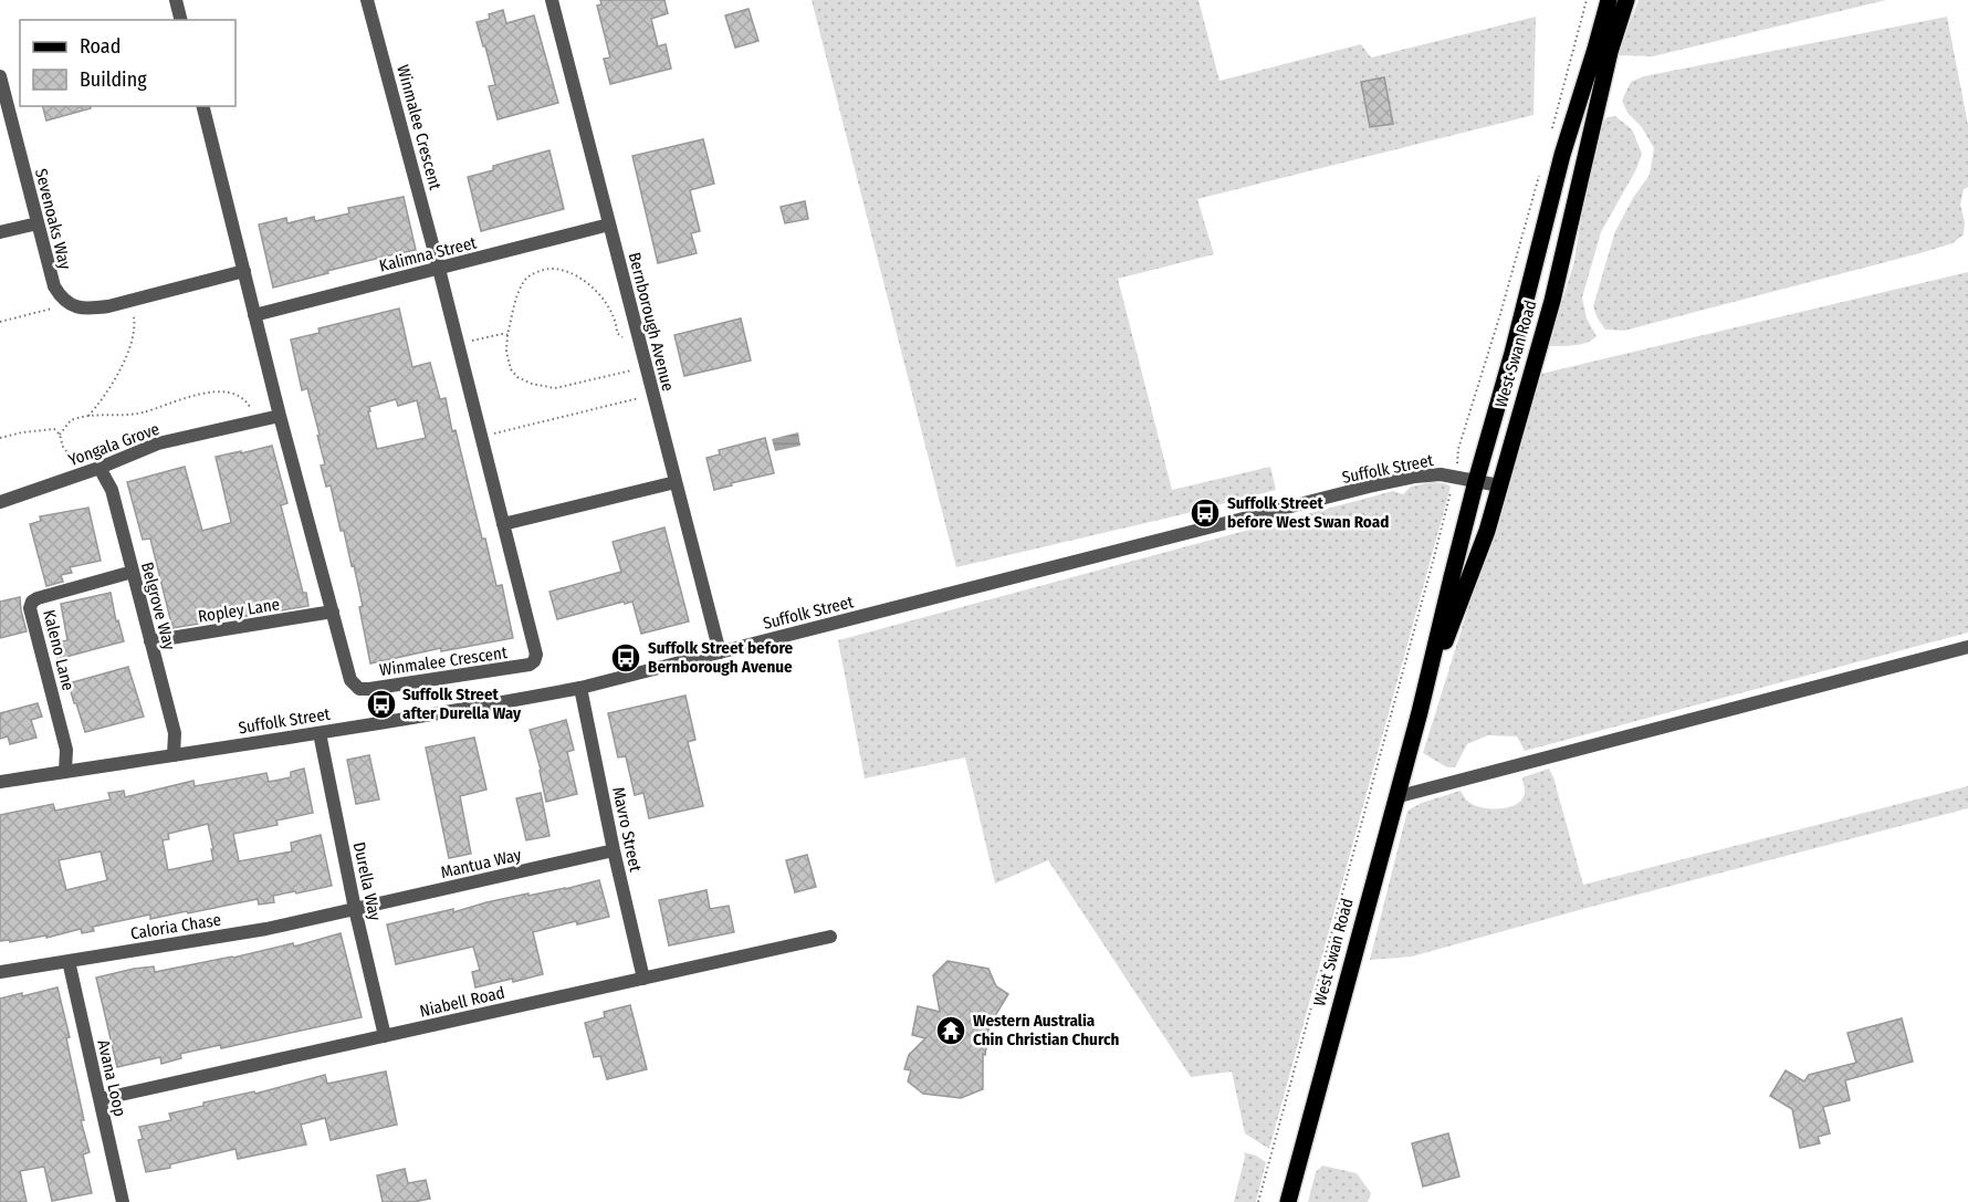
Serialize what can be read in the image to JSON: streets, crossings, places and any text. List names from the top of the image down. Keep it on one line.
{"streets":{"main road":["West Swan Road"],"street":["Winmalee Crescent","Sevenoaks Way","Kalimna Street","Bernborough Avenue","Yongala Grove","Suffolk Street","Belgrove Way","Ropley Lane","Kaleno Lane","Mavro Street","Mantua Way","Durella Way","Caloria Chase","Niabell Road","Avana Loop"]},"crossings":[["Winmalee Crescent","Sevenoaks Way"],["Winmalee Crescent","Kalimna Street"],["Winmalee Crescent","Yongala Grove"],["Winmalee Crescent","Ropley Lane"],["Kalimna Street","Bernborough Avenue"],["Bernborough Avenue","Suffolk Street"],["West Swan Road","Suffolk Street"],["Yongala Grove","Belgrove Way"],["Suffolk Street","Belgrove Way"],["Suffolk Street","Kaleno Lane"],["Suffolk Street","Mavro Street"],["Suffolk Street","Durella Way"],["Belgrove Way","Ropley Lane"],["Belgrove Way","Kaleno Lane"],["Mavro Street","Mantua Way"],["Mavro Street","Niabell Road"],["Mantua Way","Durella Way"],["Mantua Way","Caloria Chase"],["Durella Way","Caloria Chase"],["Durella Way","Niabell Road"],["Caloria Chase","Avana Loop"],["Niabell Road","Avana Loop"]],"places":{"bus stop":["Suffolk Street before West Swan Road","Suffolk Street before Bernborough Avenue","Suffolk Street after Durella Way"],"temple":["Western Australia Chin Christian Church"]},"legend":["Road","Building"]}
